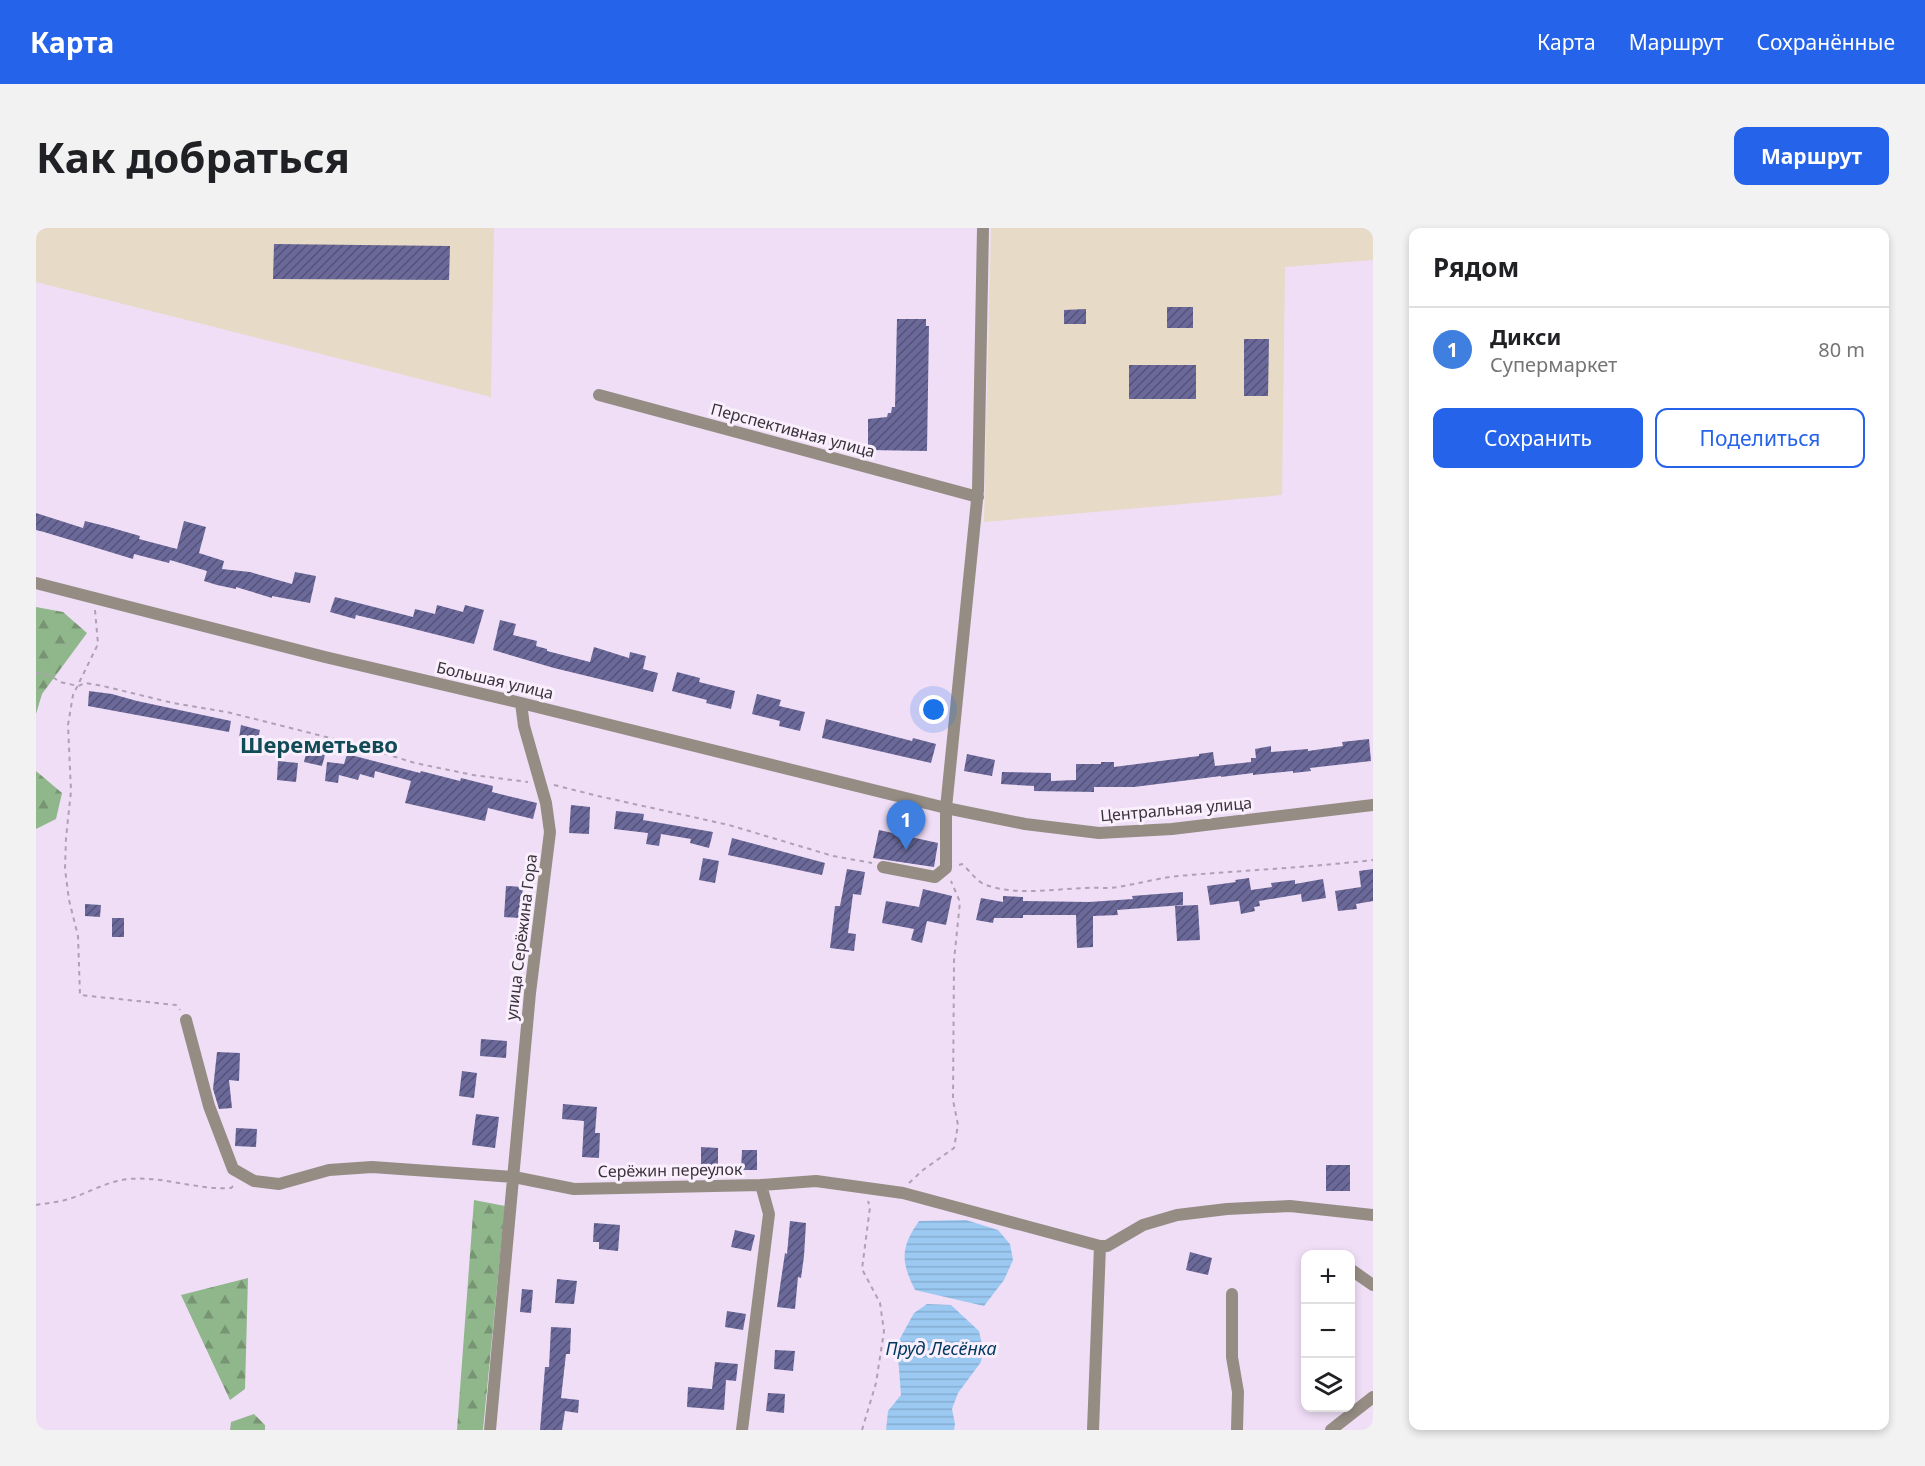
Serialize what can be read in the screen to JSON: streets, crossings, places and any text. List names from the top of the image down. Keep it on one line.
{"streets":{"street":["Перспективная улица","Большая улица","Центральная улица","улица Серёжина Гора","Серёжин переулок"]},"crossings":[["Большая улица","Центральная улица"],["Большая улица","улица Серёжина Гора"],["улица Серёжина Гора","Серёжин переулок"]],"districts":["Шереметьево"],"water":["Пруд Лесёнка"],"page":{"header":"Карта","nav":["Карта","Маршрут","Сохранённые"],"buttons":["Маршрут",["Сохранить","Поделиться"]],"title":"Как добраться","heading":"Рядом","list":[{"mark":"1","name":"Дикси","note":"Супермаркет","value":"80 m"}],"pins":"1","map_buttons":["+","−"]}}
